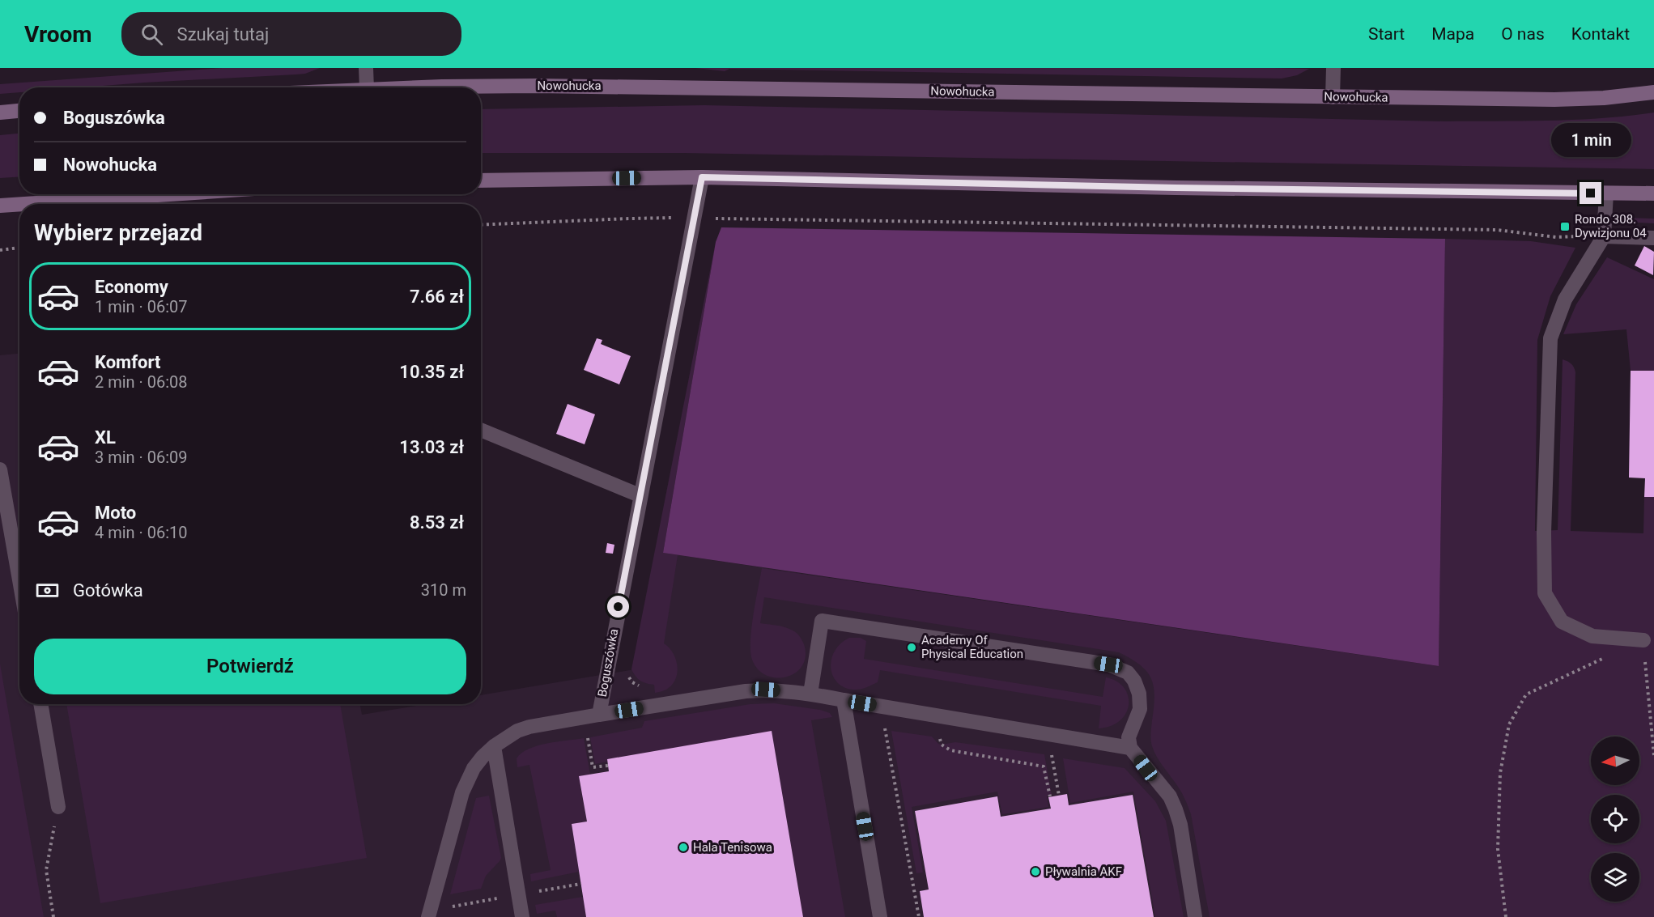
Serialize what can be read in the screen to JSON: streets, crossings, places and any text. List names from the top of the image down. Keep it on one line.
{"streets":{"main road":["Nowohucka"],"street":["Boguszówka"]},"places":{"transit":["Rondo 308. Dywizjonu 04"],"other":["Academy Of Physical Education","Hala Tenisowa","Pływalnia AKF"]},"north":"left","page":{"header":"Vroom","search":"Szukaj tutaj","nav":["Start","Mapa","O nas","Kontakt"],"banner":["Boguszówka","Nowohucka"],"bubble":"1 min","heading":"Wybierz przejazd","list":[{"name":"Economy","note":"1 min · 06:07","value":"7.66 zł"},{"name":"Komfort","note":"2 min · 06:08","value":"10.35 zł"},{"name":"XL","note":"3 min · 06:09","value":"13.03 zł"},{"name":"Moto","note":"4 min · 06:10","value":"8.53 zł"}],"pay":["Gotówka","310 m"],"buttons":"Potwierdź"}}
